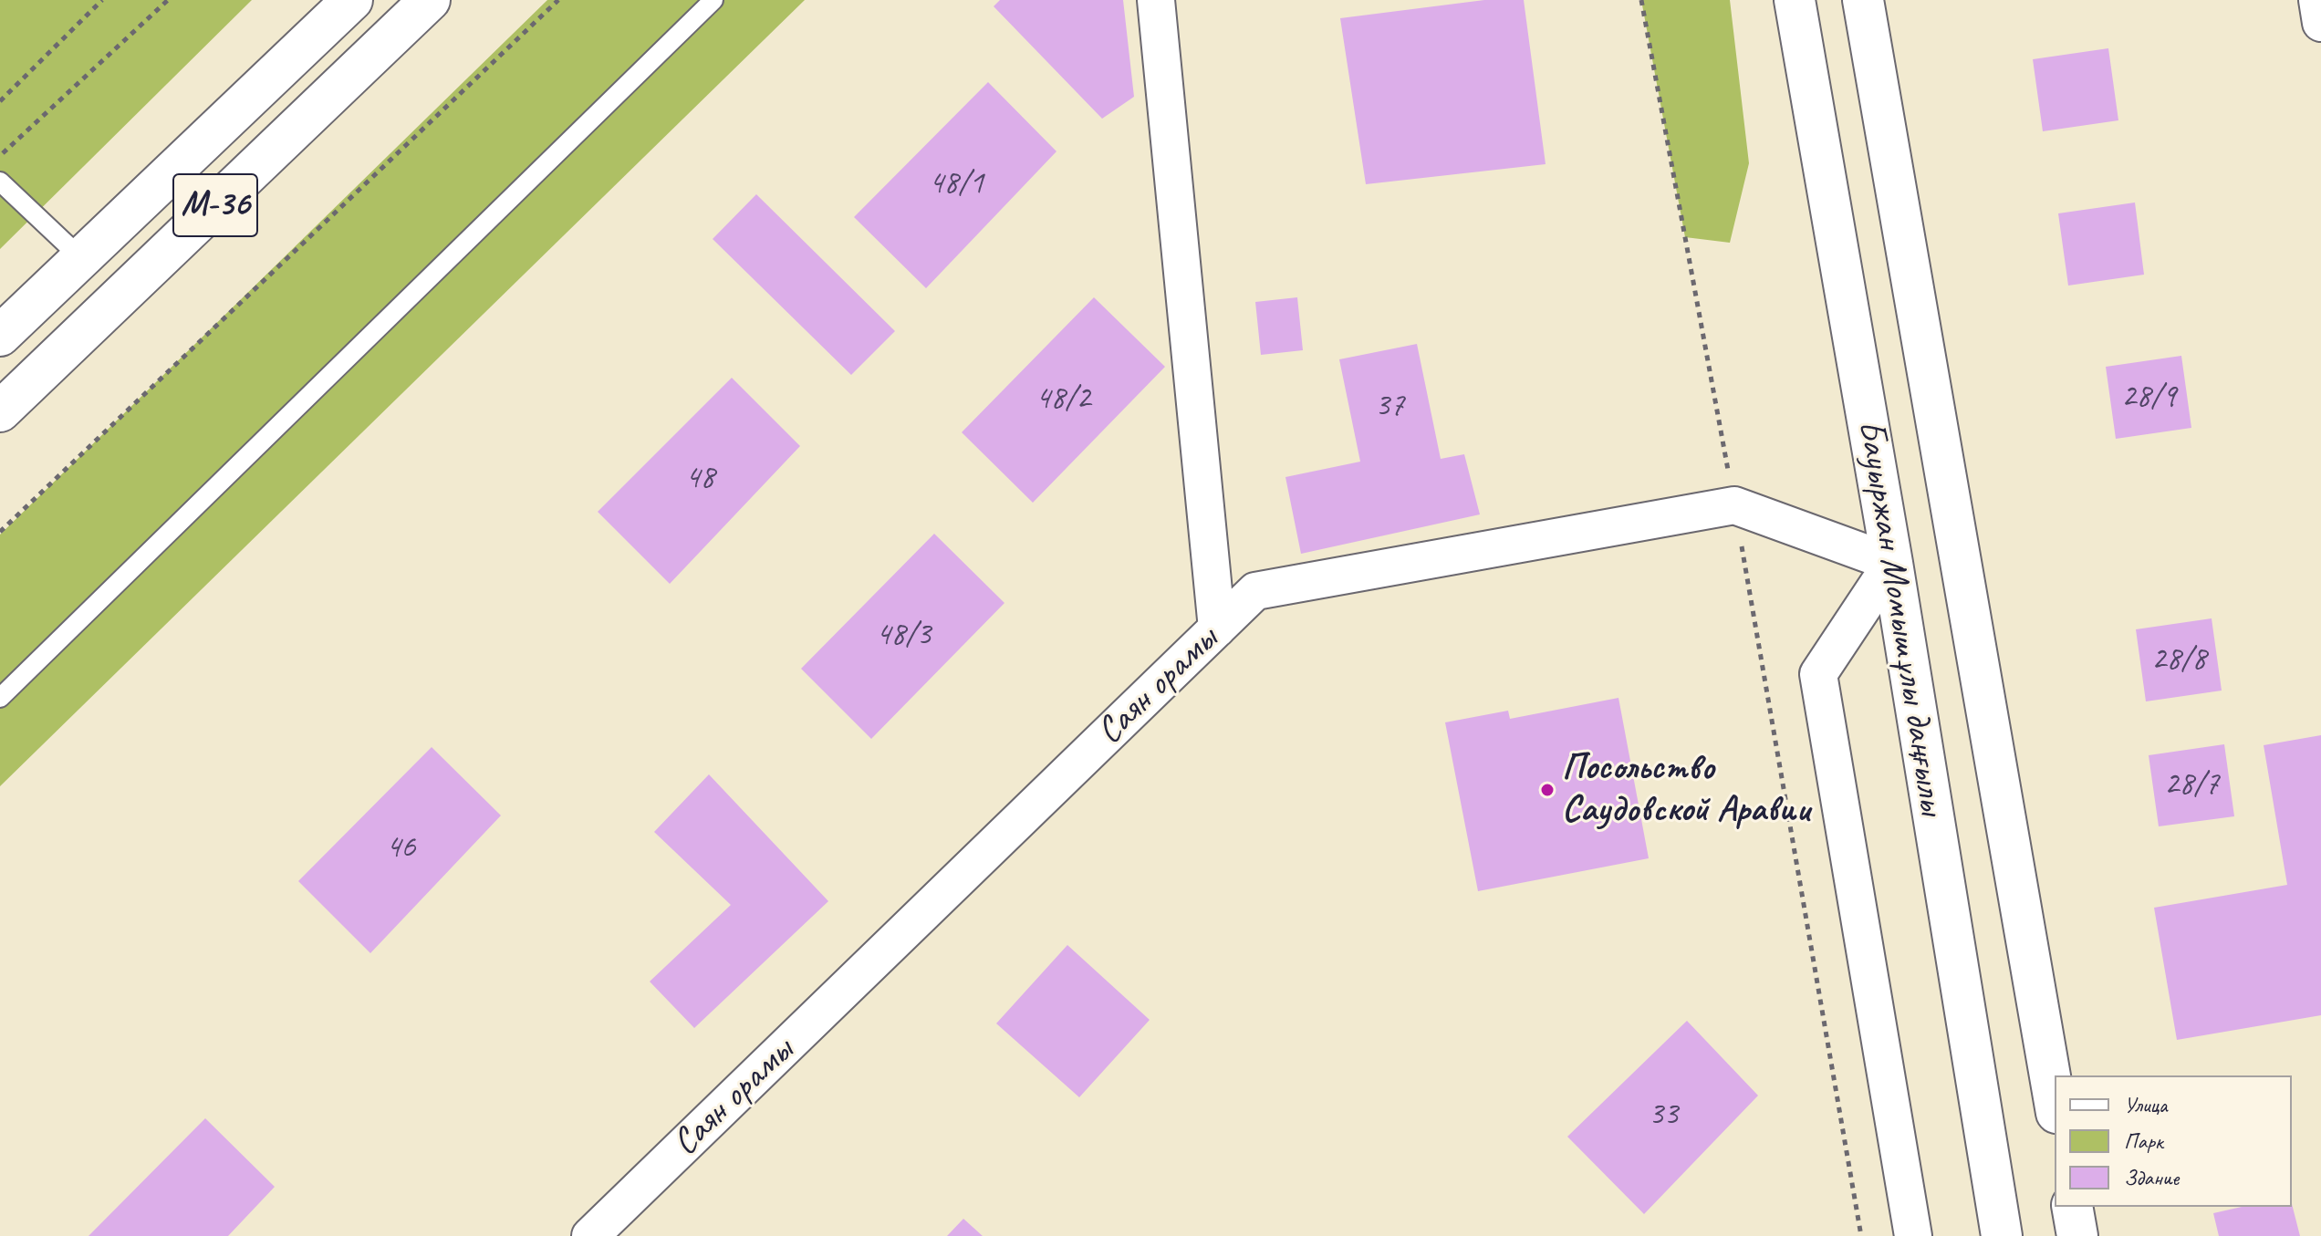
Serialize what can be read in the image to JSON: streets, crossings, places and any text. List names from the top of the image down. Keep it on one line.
{"streets":{"main road":["M-36","Бауыржан Момышұлы даңғылы"],"street":["Саян орамы"]},"places":["Посольство Саудовской Аравии"],"house_numbers":["48/1","28/9","48/2","37","48","48/3","28/8","28/7","46","33"],"legend":["Улица","Парк","Здание"]}
